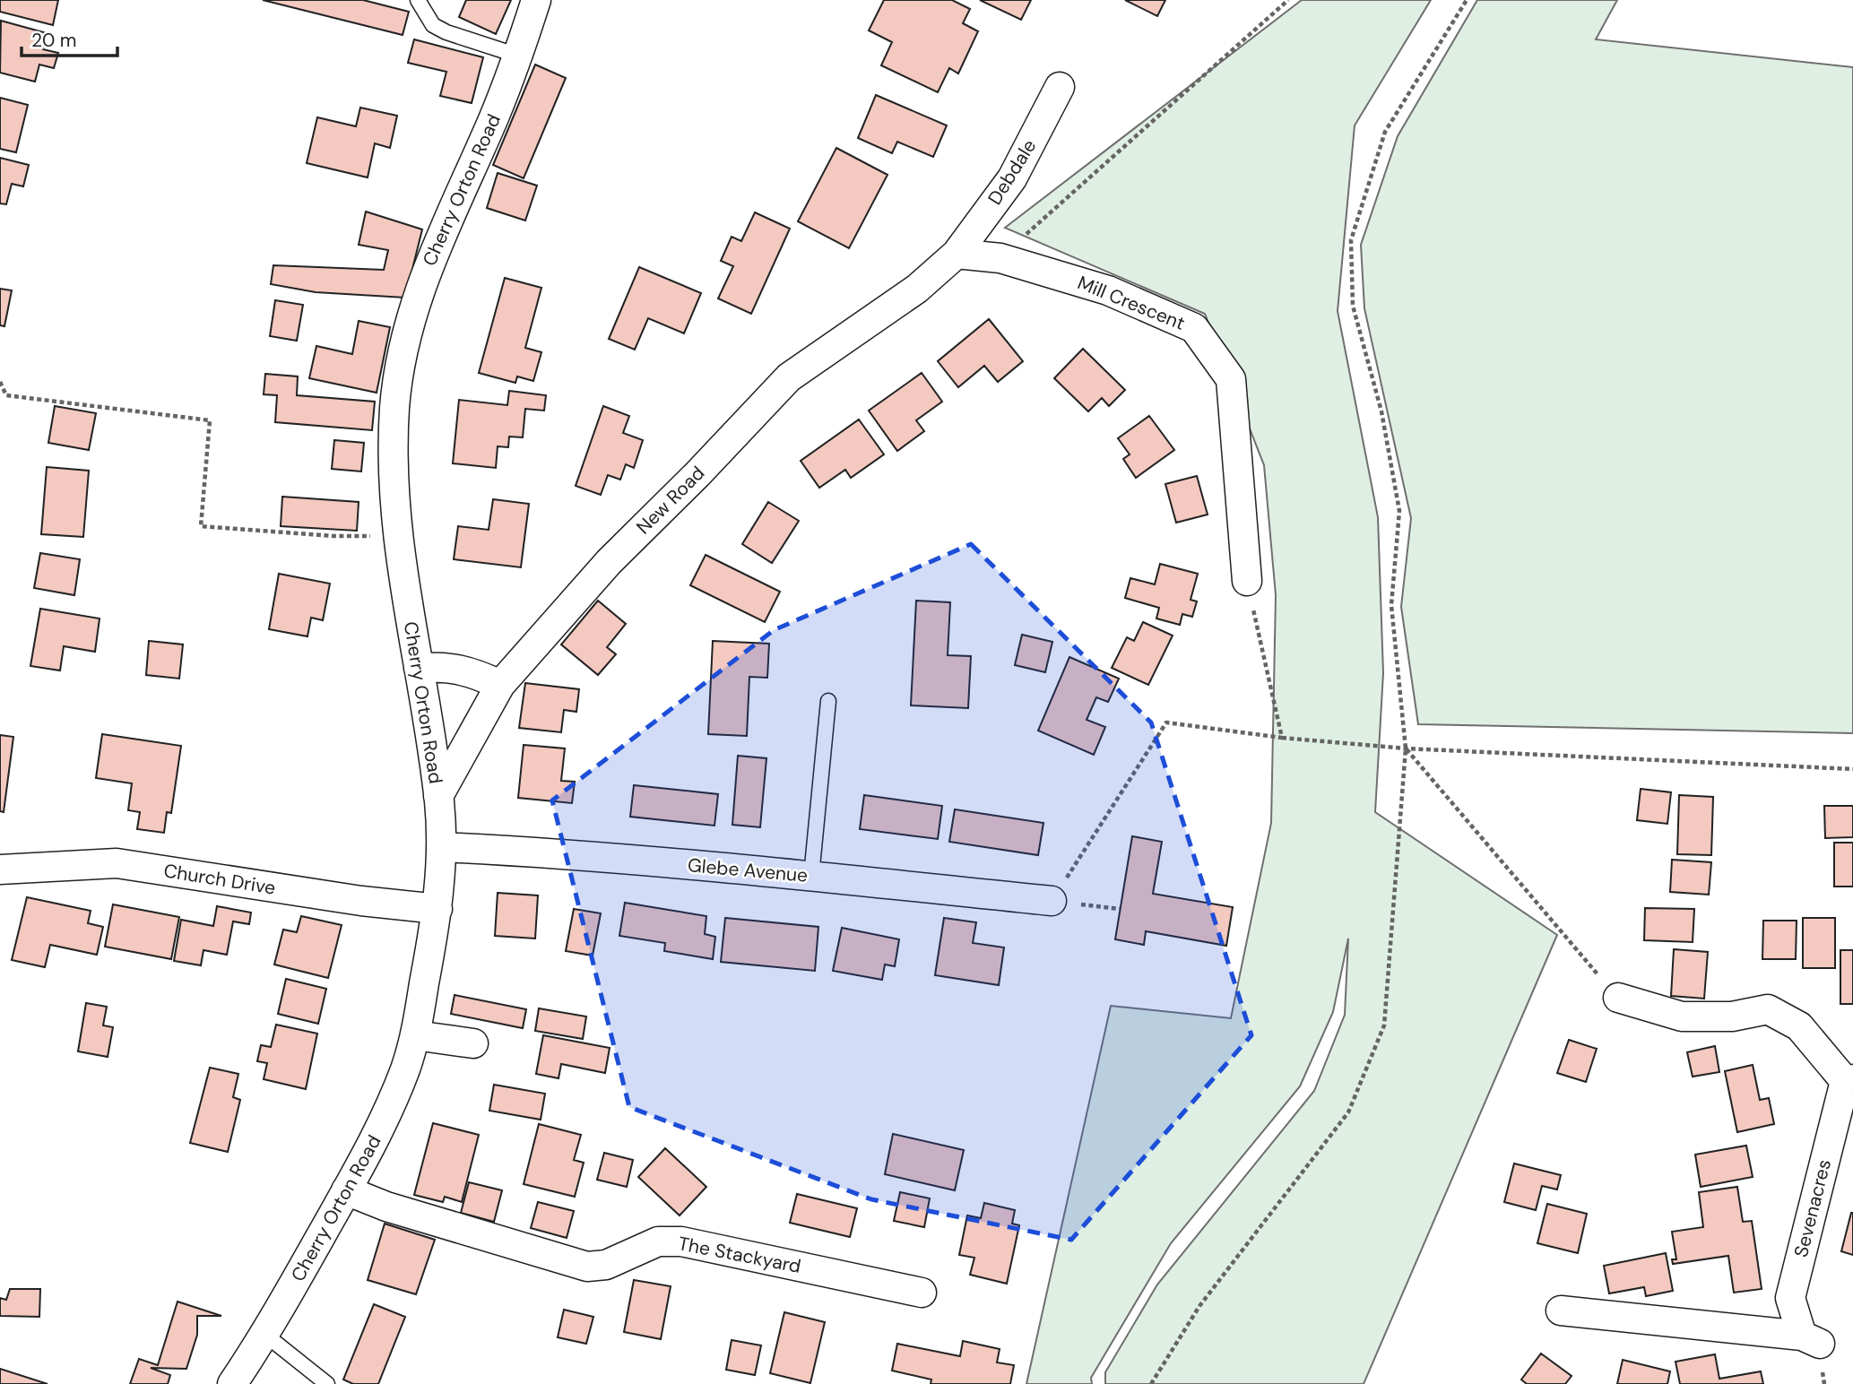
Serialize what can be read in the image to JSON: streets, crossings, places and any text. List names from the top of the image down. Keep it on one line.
{"streets":{"street":["Debdale","Cherry Orton Road","Mill Crescent","New Road","Glebe Avenue","Church Drive","Sevenacres","The Stackyard"]},"crossings":[["Debdale","Mill Crescent"],["Debdale","New Road"],["Cherry Orton Road","New Road"],["Cherry Orton Road","Glebe Avenue"],["Cherry Orton Road","Church Drive"],["Cherry Orton Road","The Stackyard"],["Mill Crescent","New Road"]],"scale_bar":"20 m"}
